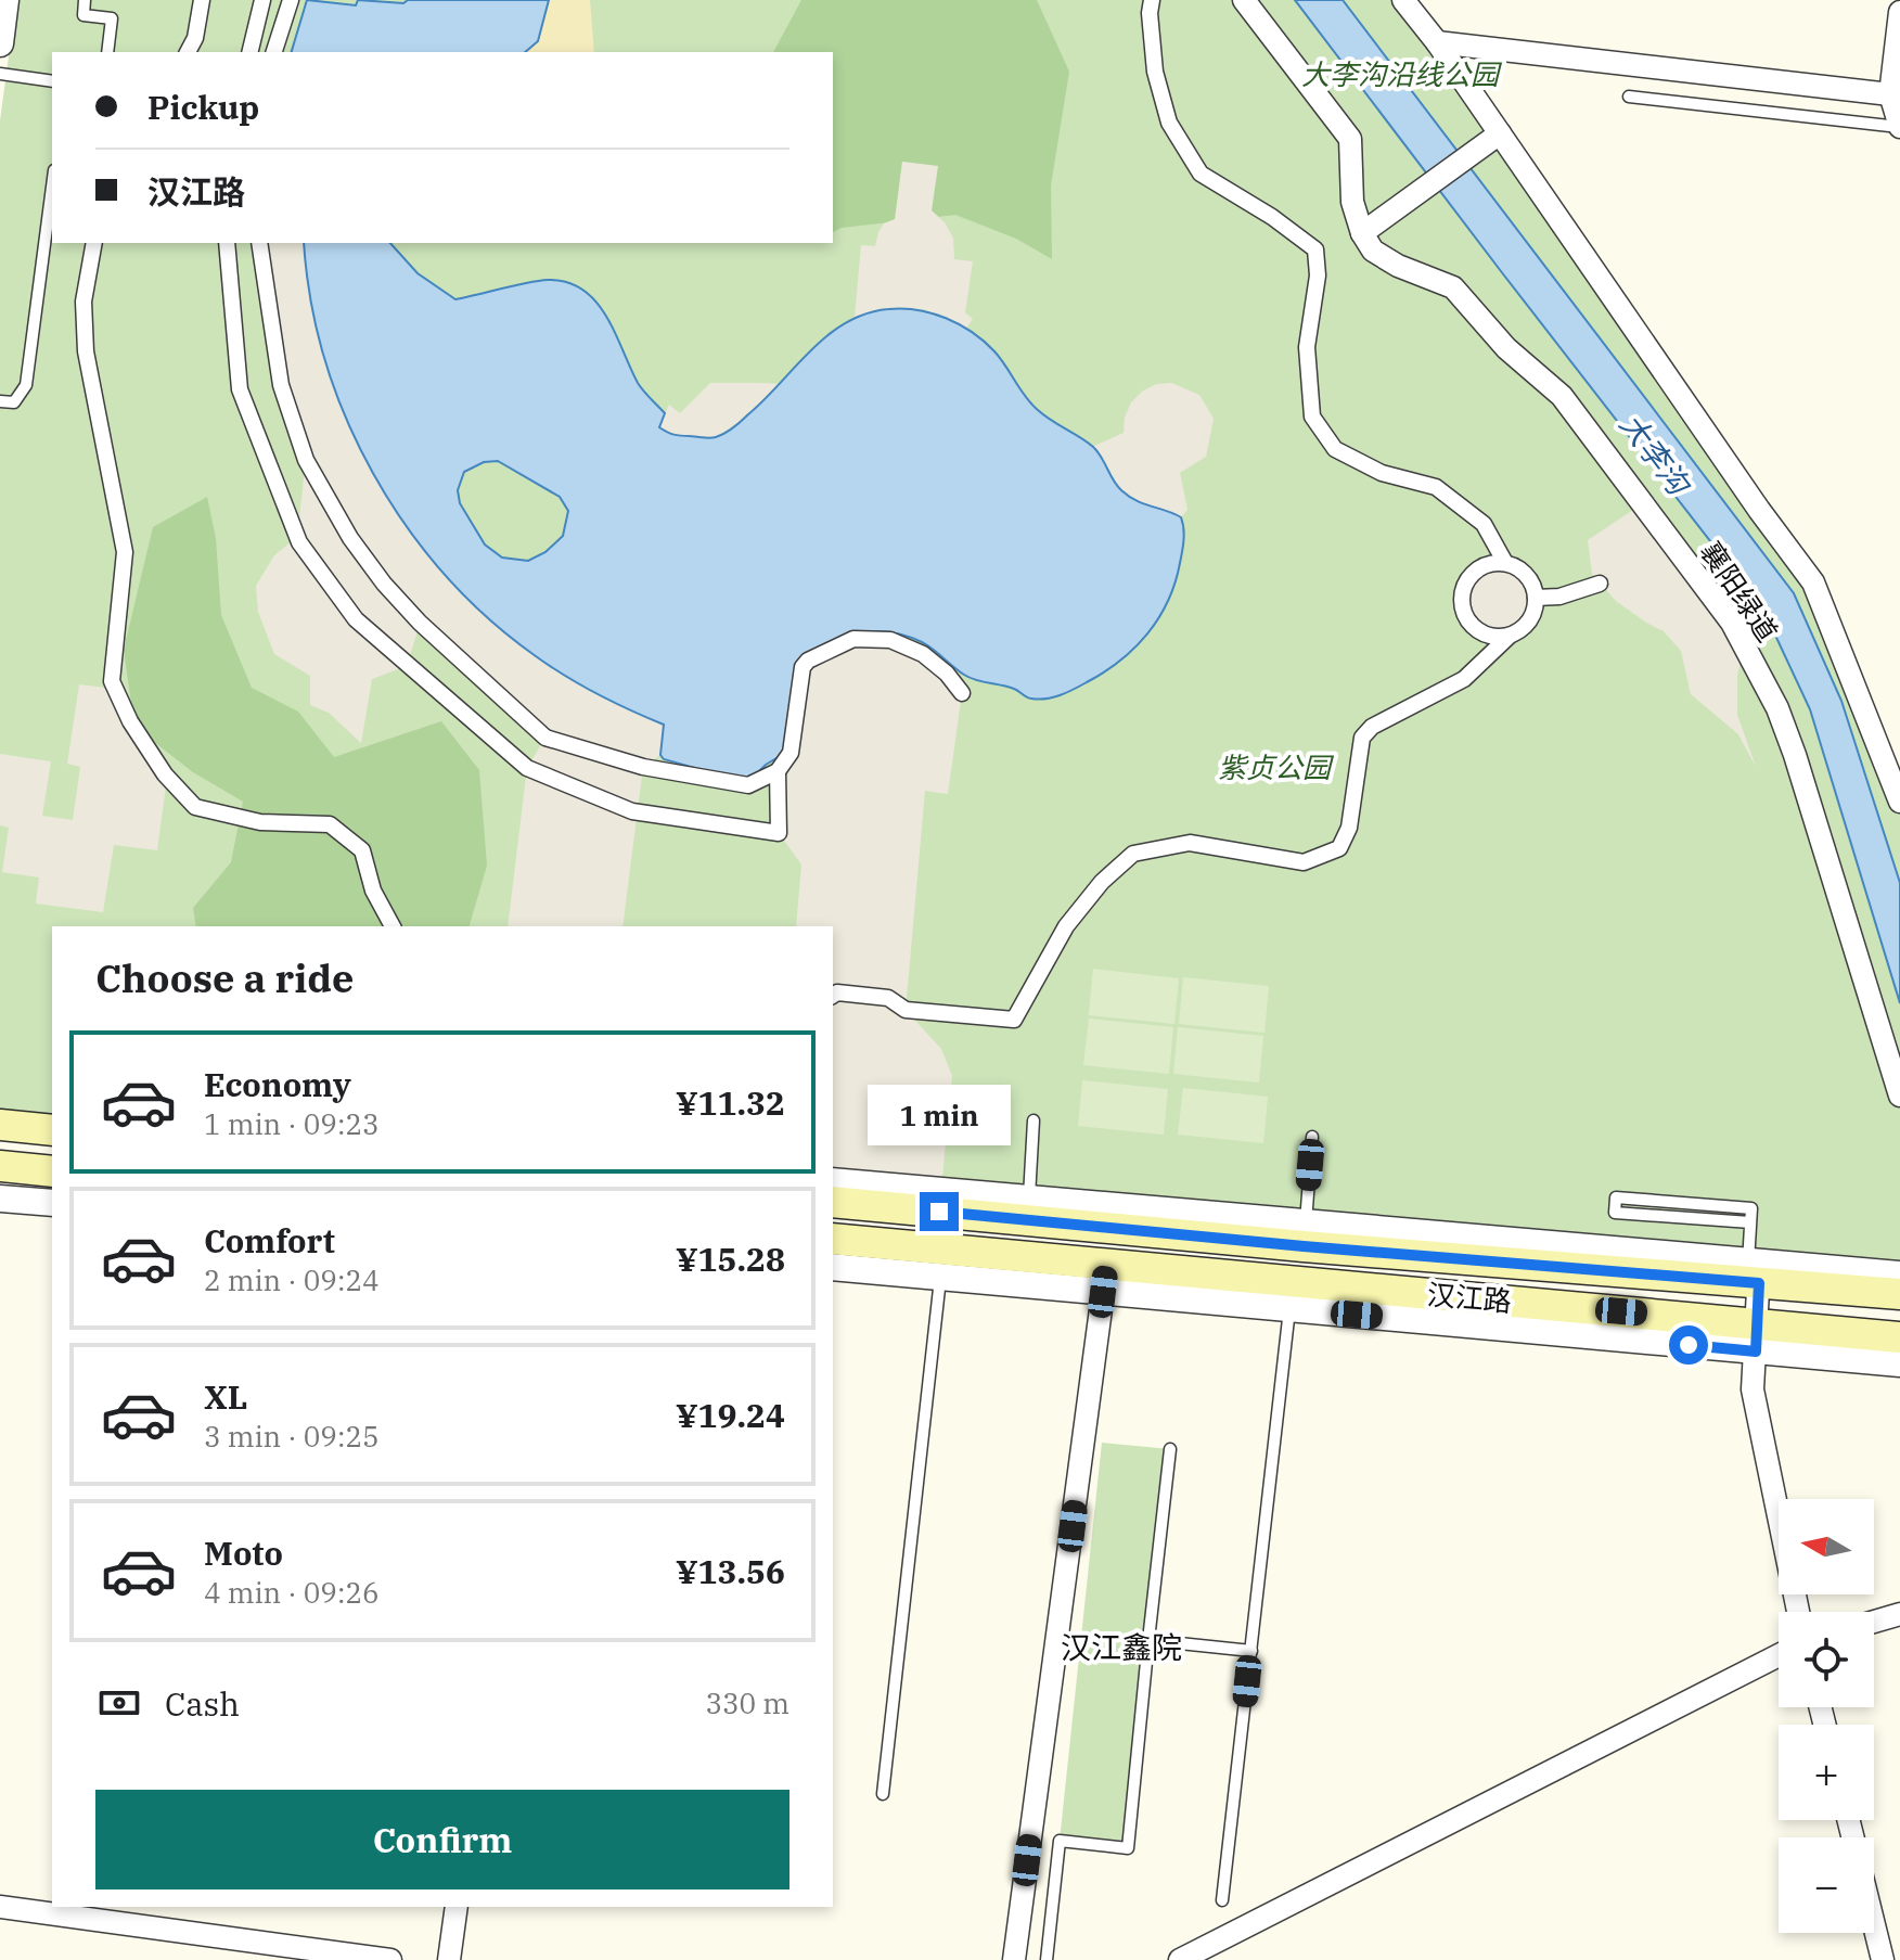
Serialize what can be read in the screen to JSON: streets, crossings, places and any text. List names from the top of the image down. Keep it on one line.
{"streets":{"main road":["汉江路"],"street":["襄阳绿道"]},"districts":["汉江鑫院"],"water":["大李沟"],"parks":["大李沟沿线公园","紫贞公园"],"north":"left","page":{"banner":["Pickup","汉江路"],"heading":"Choose a ride","list":[{"name":"Economy","note":"1 min · 09:23","value":"¥11.32"},{"name":"Comfort","note":"2 min · 09:24","value":"¥15.28"},{"name":"XL","note":"3 min · 09:25","value":"¥19.24"},{"name":"Moto","note":"4 min · 09:26","value":"¥13.56"}],"bubble":"1 min","map_buttons":["+","−"],"pay":["Cash","330 m"],"buttons":"Confirm"}}
